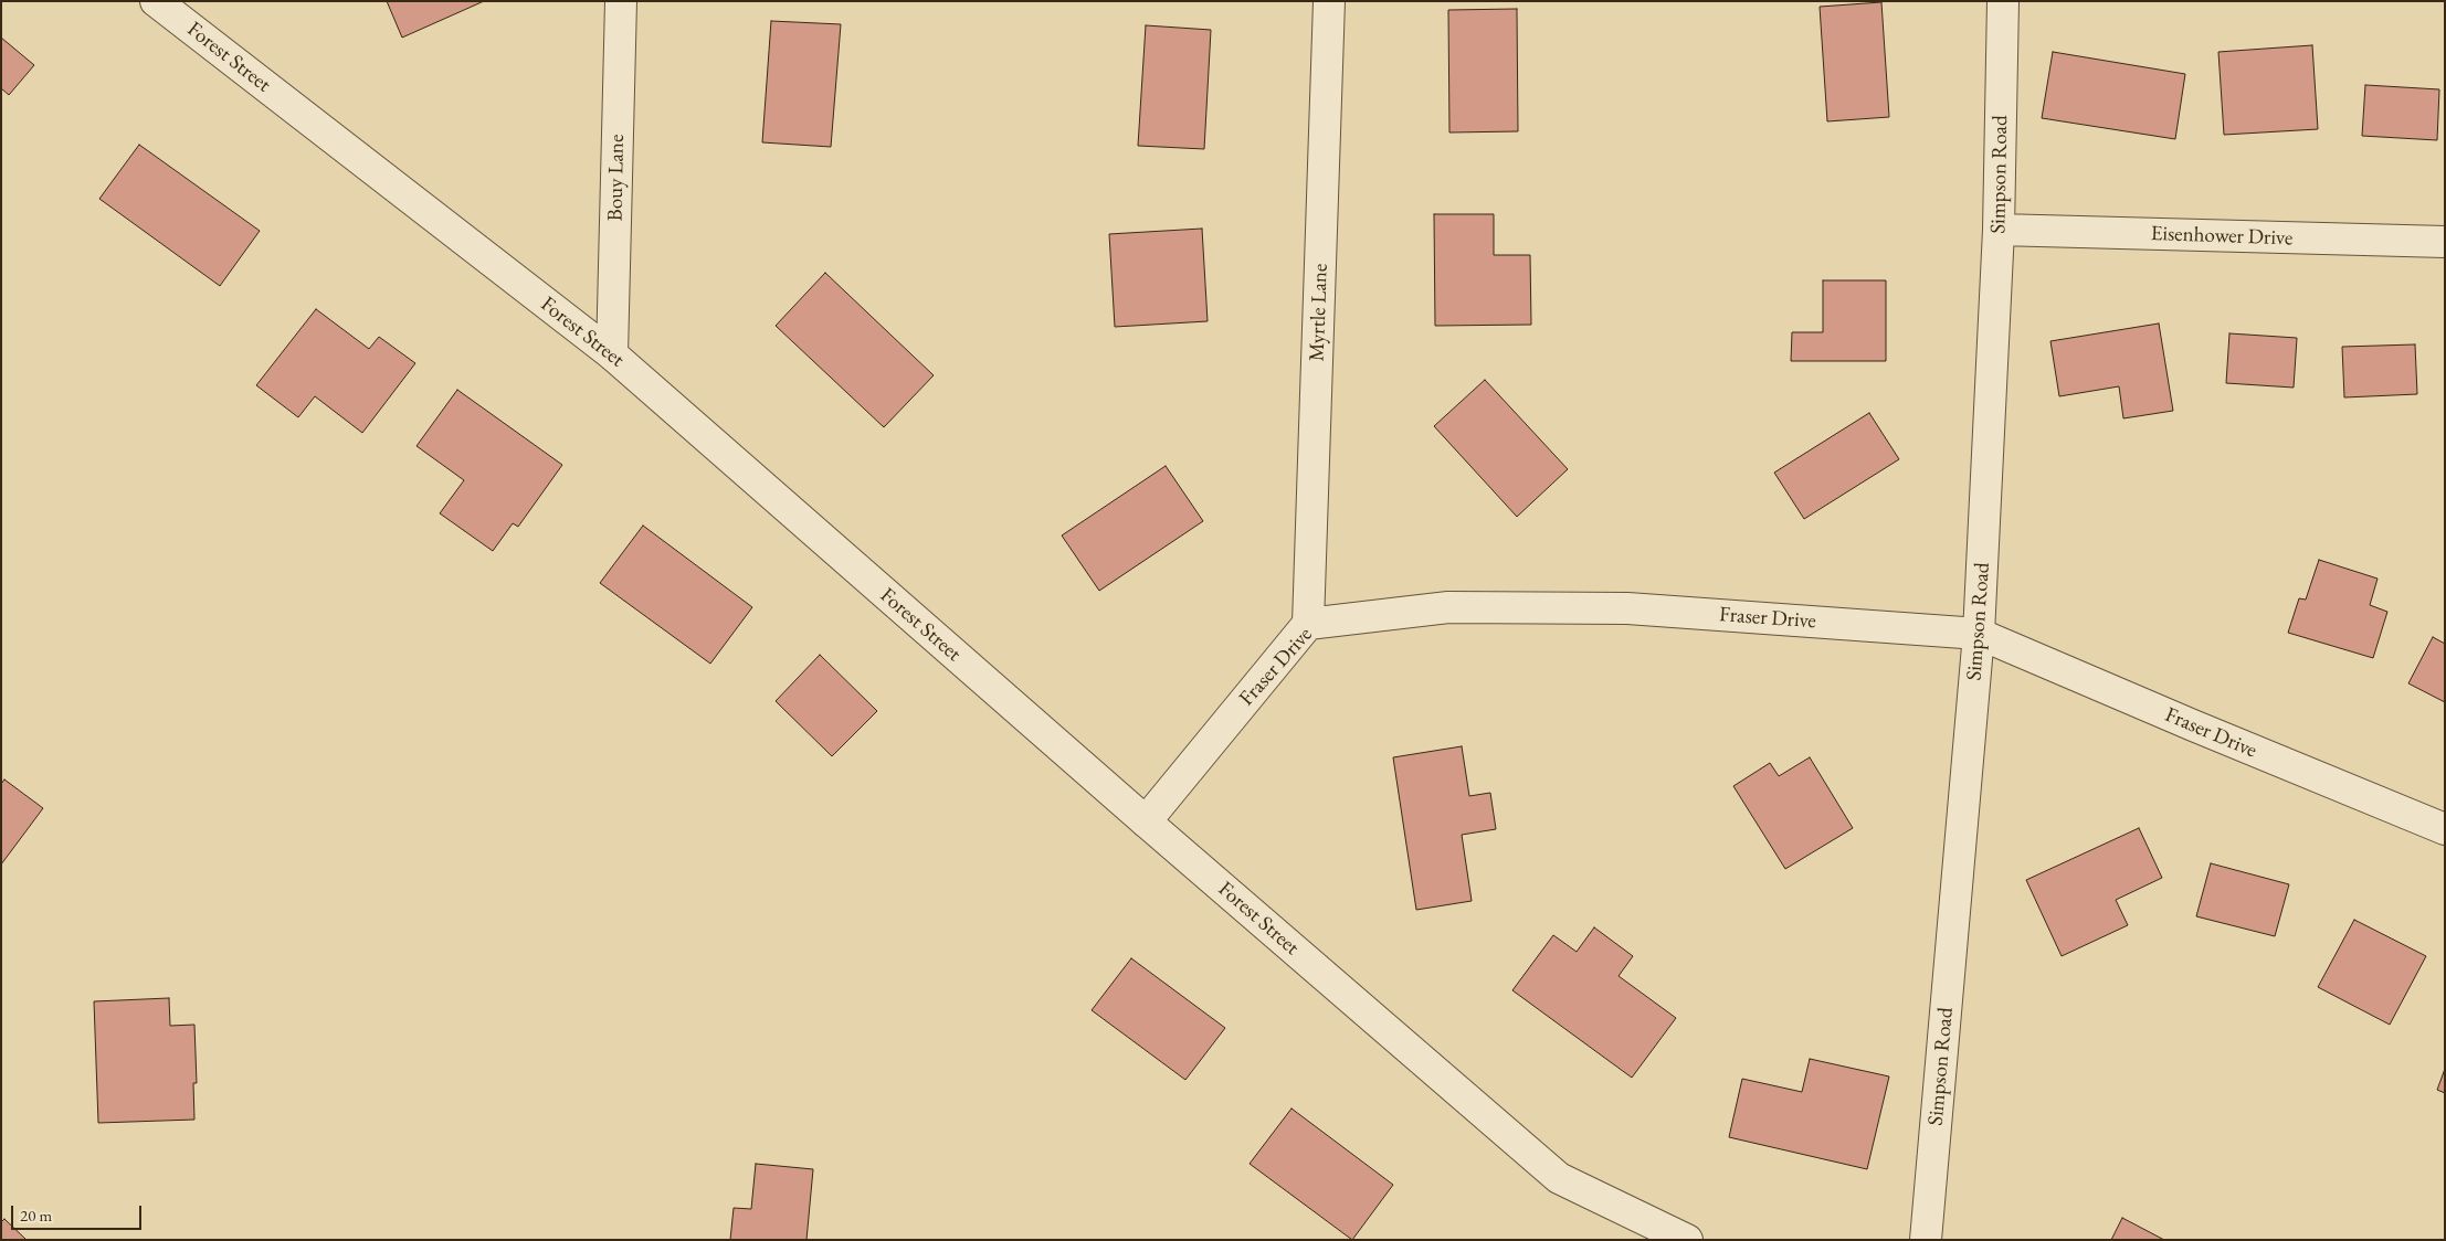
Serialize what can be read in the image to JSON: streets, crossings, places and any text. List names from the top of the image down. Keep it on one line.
{"streets":{"street":["Forest Street","Simpson Road","Bouy Lane","Eisenhower Drive","Myrtle Lane","Fraser Drive"]},"crossings":[["Forest Street","Bouy Lane"],["Forest Street","Fraser Drive"],["Simpson Road","Eisenhower Drive"],["Simpson Road","Fraser Drive"],["Myrtle Lane","Fraser Drive"]],"scale_bar":"20 m"}
